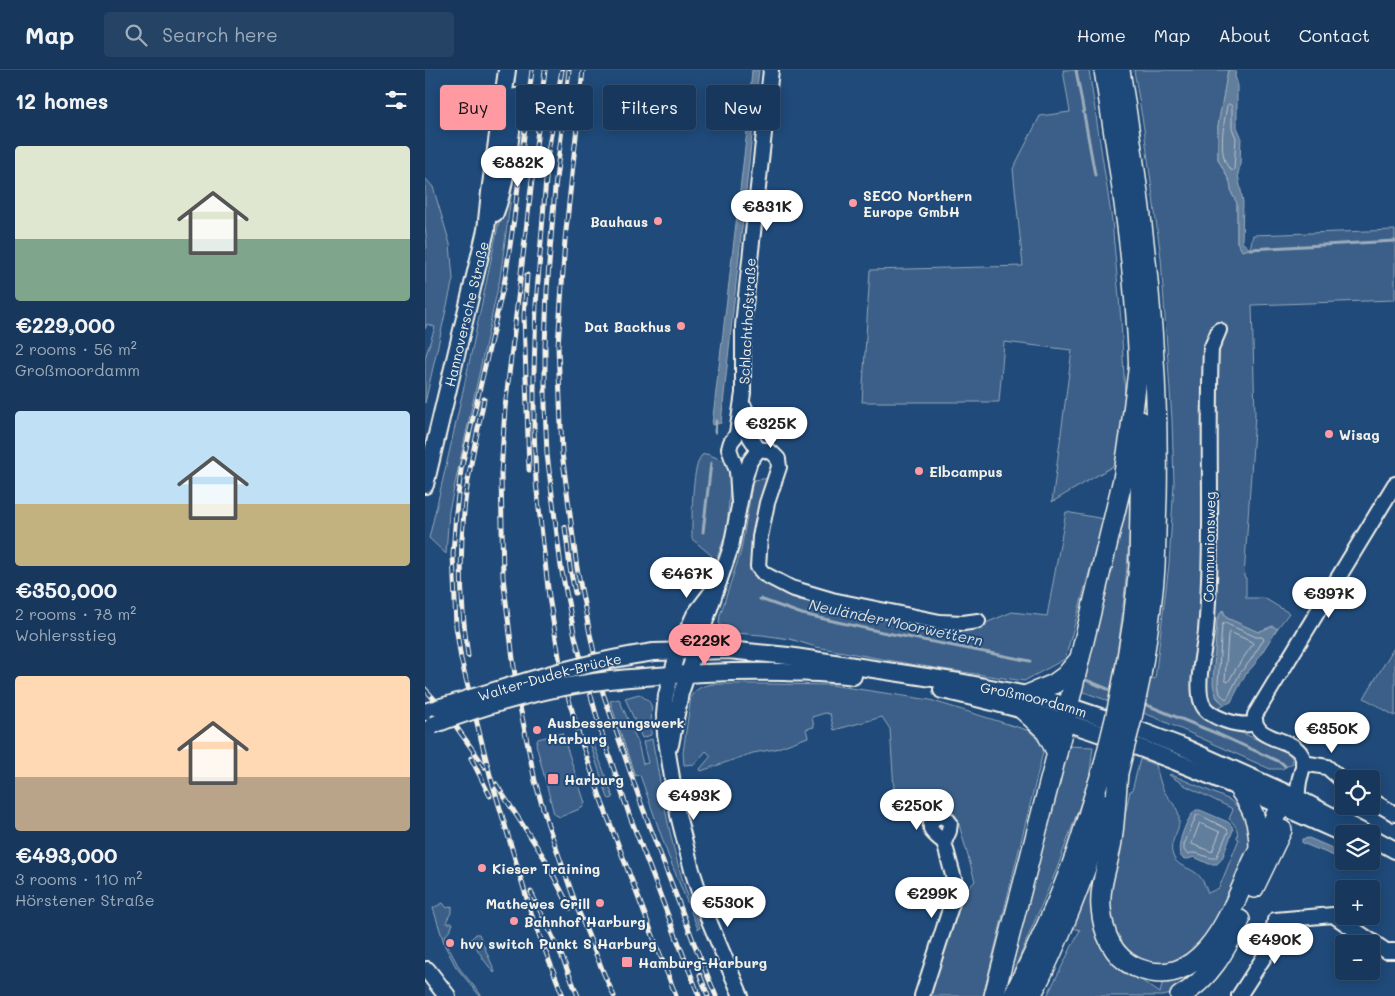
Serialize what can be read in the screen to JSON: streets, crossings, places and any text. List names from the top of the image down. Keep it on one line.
{"streets":{"main road":["Hannoversche Straße","Walter-Dudek-Brücke","Großmoordamm"],"street":["Schlachthofstraße","Communionsweg"]},"crossings":[["Schlachthofstraße","Walter-Dudek-Brücke"],["Schlachthofstraße","Großmoordamm"],["Walter-Dudek-Brücke","Großmoordamm"]],"water":["Neuländer Moorwettern"],"places":{"other":["SECO Northern Europe GmbH","Bauhaus","Dat Backhus","Wisag","Elbcampus","Ausbesserungswerk Harburg","Kieser Training","Mathewes Grill","Bahnhof Harburg","hvv switch Punkt S Harburg"],"transit":["Harburg","Hamburg-Harburg"]},"page":{"header":"Map","search":"Search here","nav":["Home","Map","About","Contact"],"heading":"12 homes","chip":["Buy","Rent","Filters","New"],"list":[{"name":"€229,000","note":"2 rooms · 56 m² · Großmoordamm"},{"name":"€350,000","note":"2 rooms · 78 m² · Wohlersstieg"},{"name":"€493,000","note":"3 rooms · 110 m² · Hörstener Straße"}],"price":["€882K","€831K","€325K","€467K","€397K","€229K","€350K","€493K","€250K","€299K","€530K","€490K"],"map_buttons":["+","−"]}}
